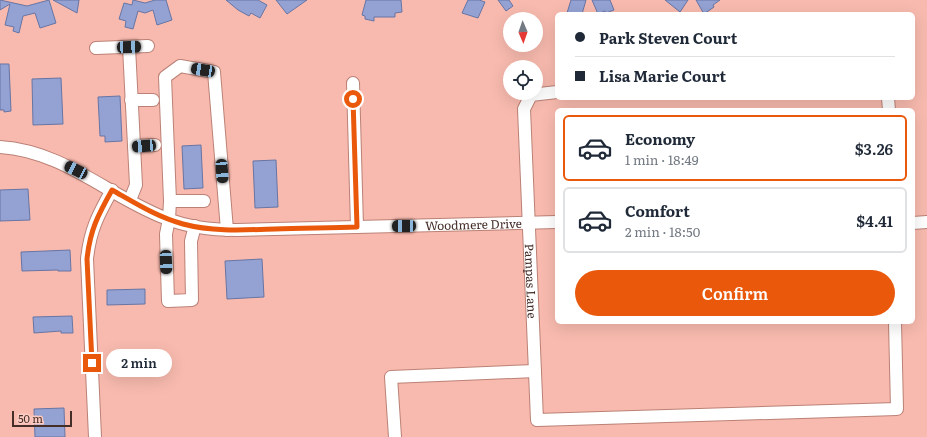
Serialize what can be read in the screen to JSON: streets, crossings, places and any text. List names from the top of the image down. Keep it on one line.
{"streets":{"street":["Woodmere Drive","Pampas Lane"]},"crossings":[["Woodmere Drive","Pampas Lane"]],"scale_bar":"50 m","north":"bottom","page":{"banner":["Park Steven Court","Lisa Marie Court"],"list":[{"name":"Economy","note":"1 min · 18:49","value":"$3.26"},{"name":"Comfort","note":"2 min · 18:50","value":"$4.41"}],"buttons":"Confirm","bubble":"2 min","scale":"50 m"}}
